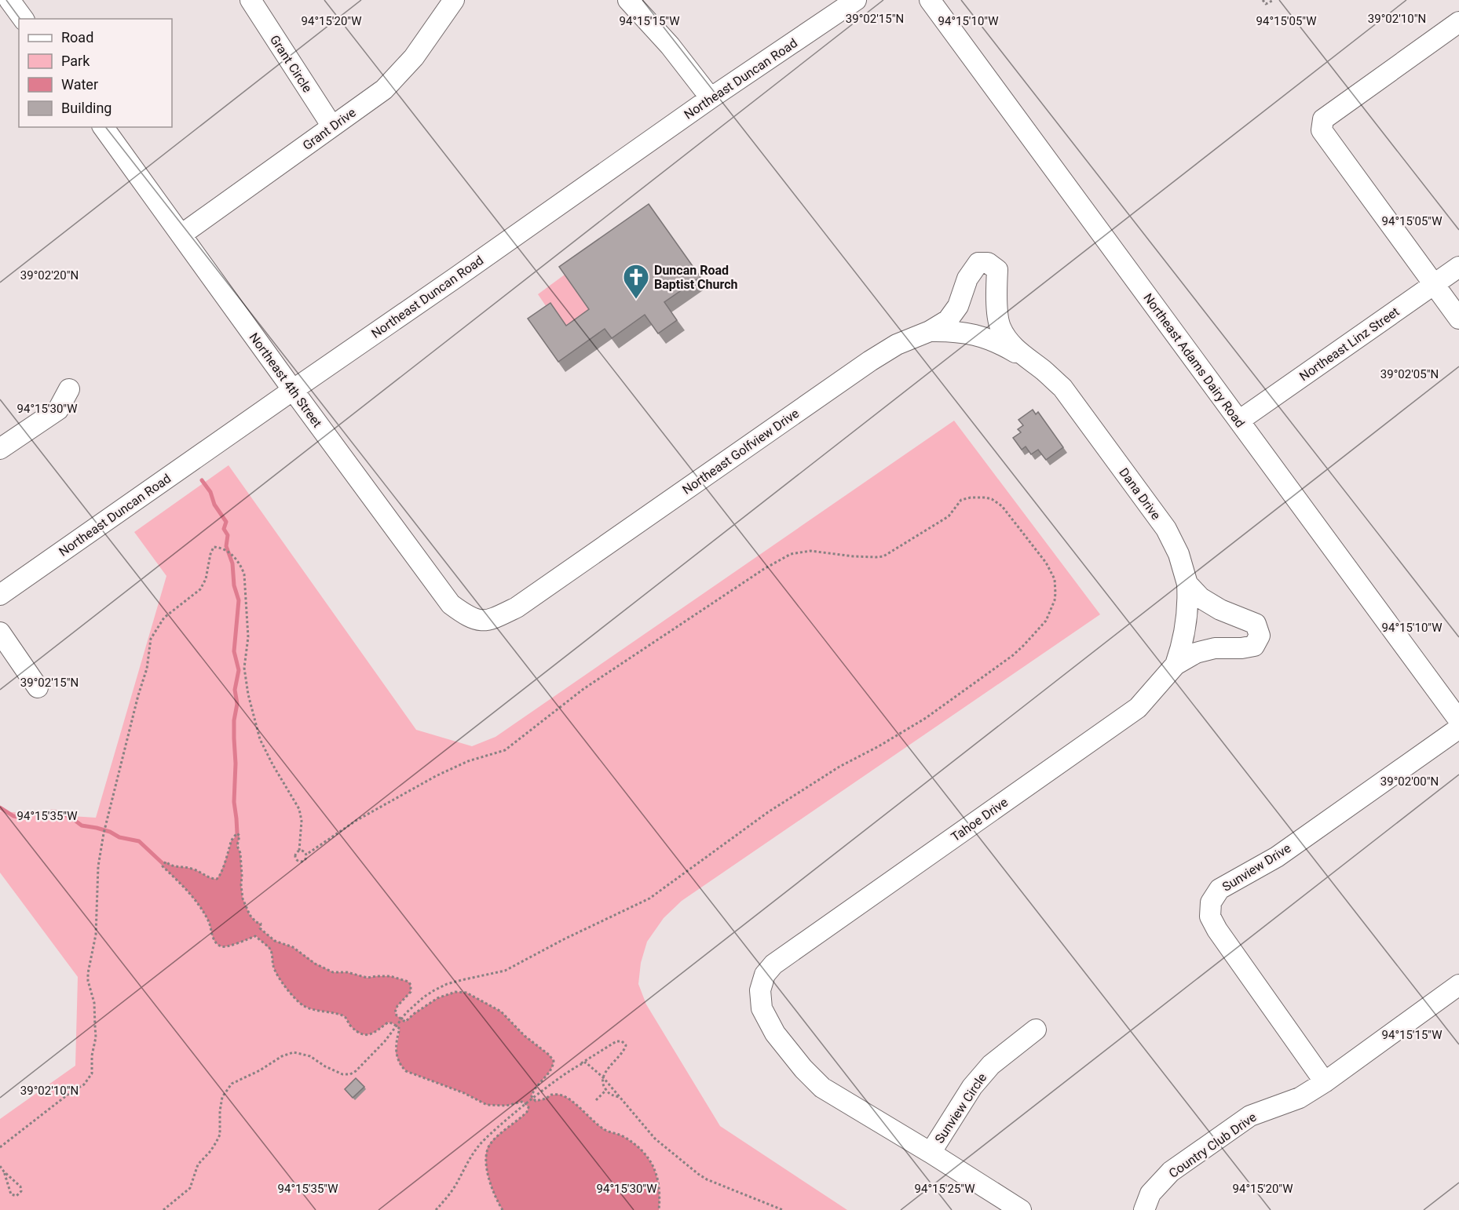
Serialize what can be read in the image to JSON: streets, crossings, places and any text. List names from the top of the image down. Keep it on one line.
{"streets":{"street":["Grant Circle","Northeast Duncan Road","Grant Drive","Northeast Linz Street","Northeast Adams Dairy Road","Northeast 4th Street","Northeast Golfview Drive","Dana Drive","Tahoe Drive","Sunview Drive","Sunview Circle","Country Club Drive"]},"crossings":[["Grant Circle","Grant Drive"],["Northeast Duncan Road","Northeast 4th Street"],["Grant Drive","Northeast 4th Street"],["Northeast Linz Street","Northeast Adams Dairy Road"],["Northeast 4th Street","Northeast Golfview Drive"],["Northeast Golfview Drive","Dana Drive"],["Dana Drive","Tahoe Drive"],["Tahoe Drive","Sunview Circle"],["Sunview Drive","Country Club Drive"]],"places":{"church":["Duncan Road Baptist Church"]},"legend":["Road","Park","Water","Building"],"coordinates":["39°02'15\"N","39°02'10\"N","94°15'10\"W","94°15'05\"W","94°15'20\"W","94°15'15\"W","39°02'20\"N","39°02'05\"N","94°15'30\"W","39°02'00\"N","94°15'35\"W","94°15'25\"W"]}
